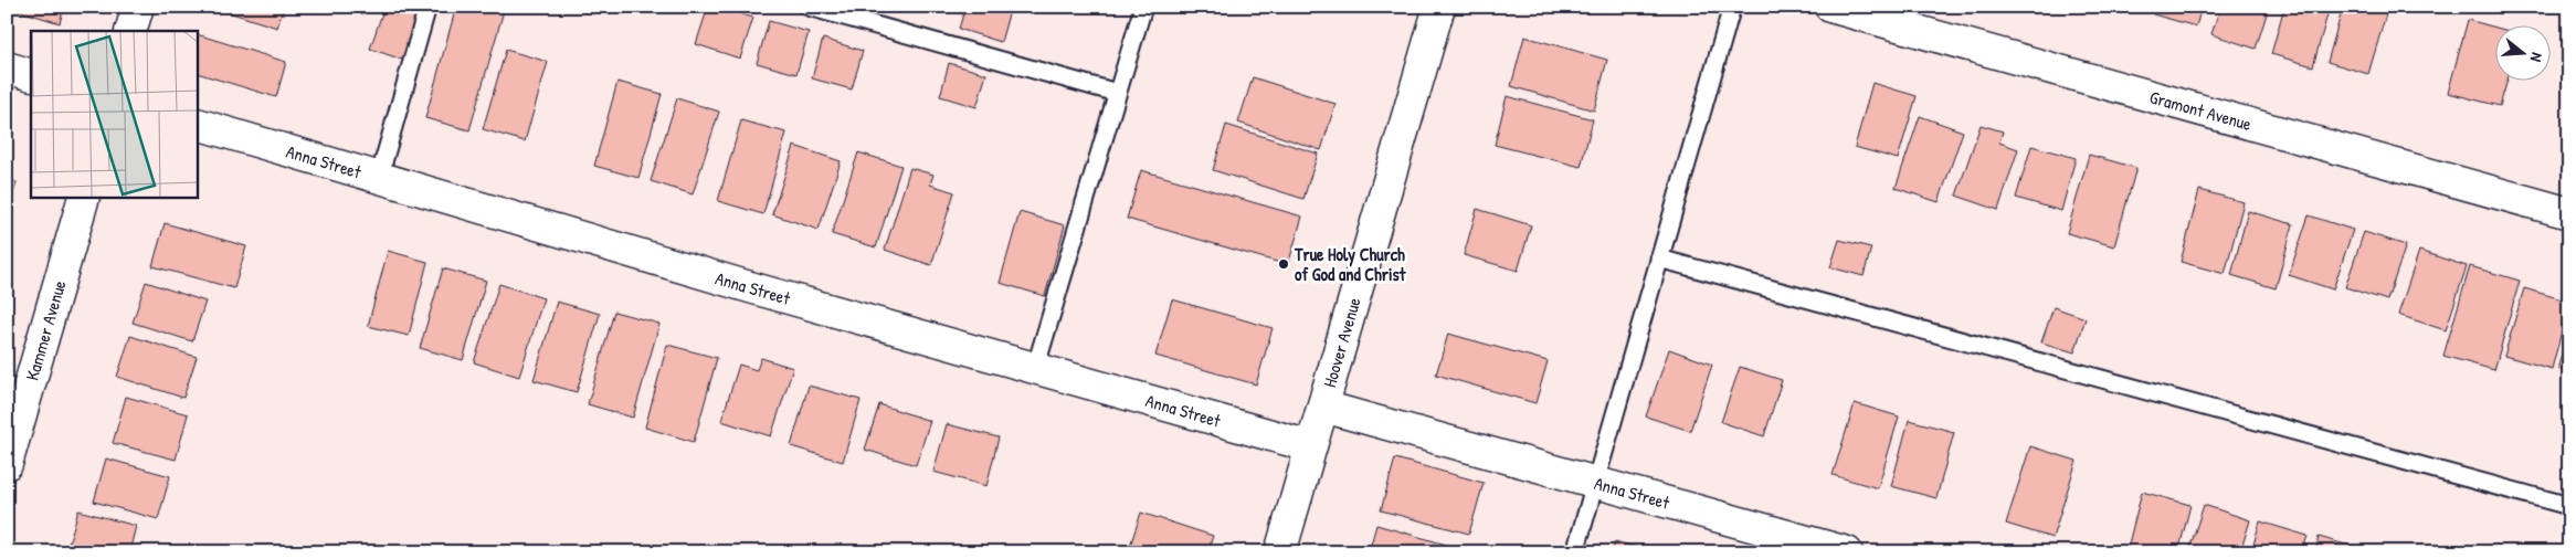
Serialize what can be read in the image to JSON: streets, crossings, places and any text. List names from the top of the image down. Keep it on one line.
{"streets":{"street":["Gramont Avenue","Anna Street","Kammer Avenue","Hoover Avenue"]},"crossings":[["Anna Street","Hoover Avenue"]],"places":["True Holy Church of God and Christ"],"north":"right"}
